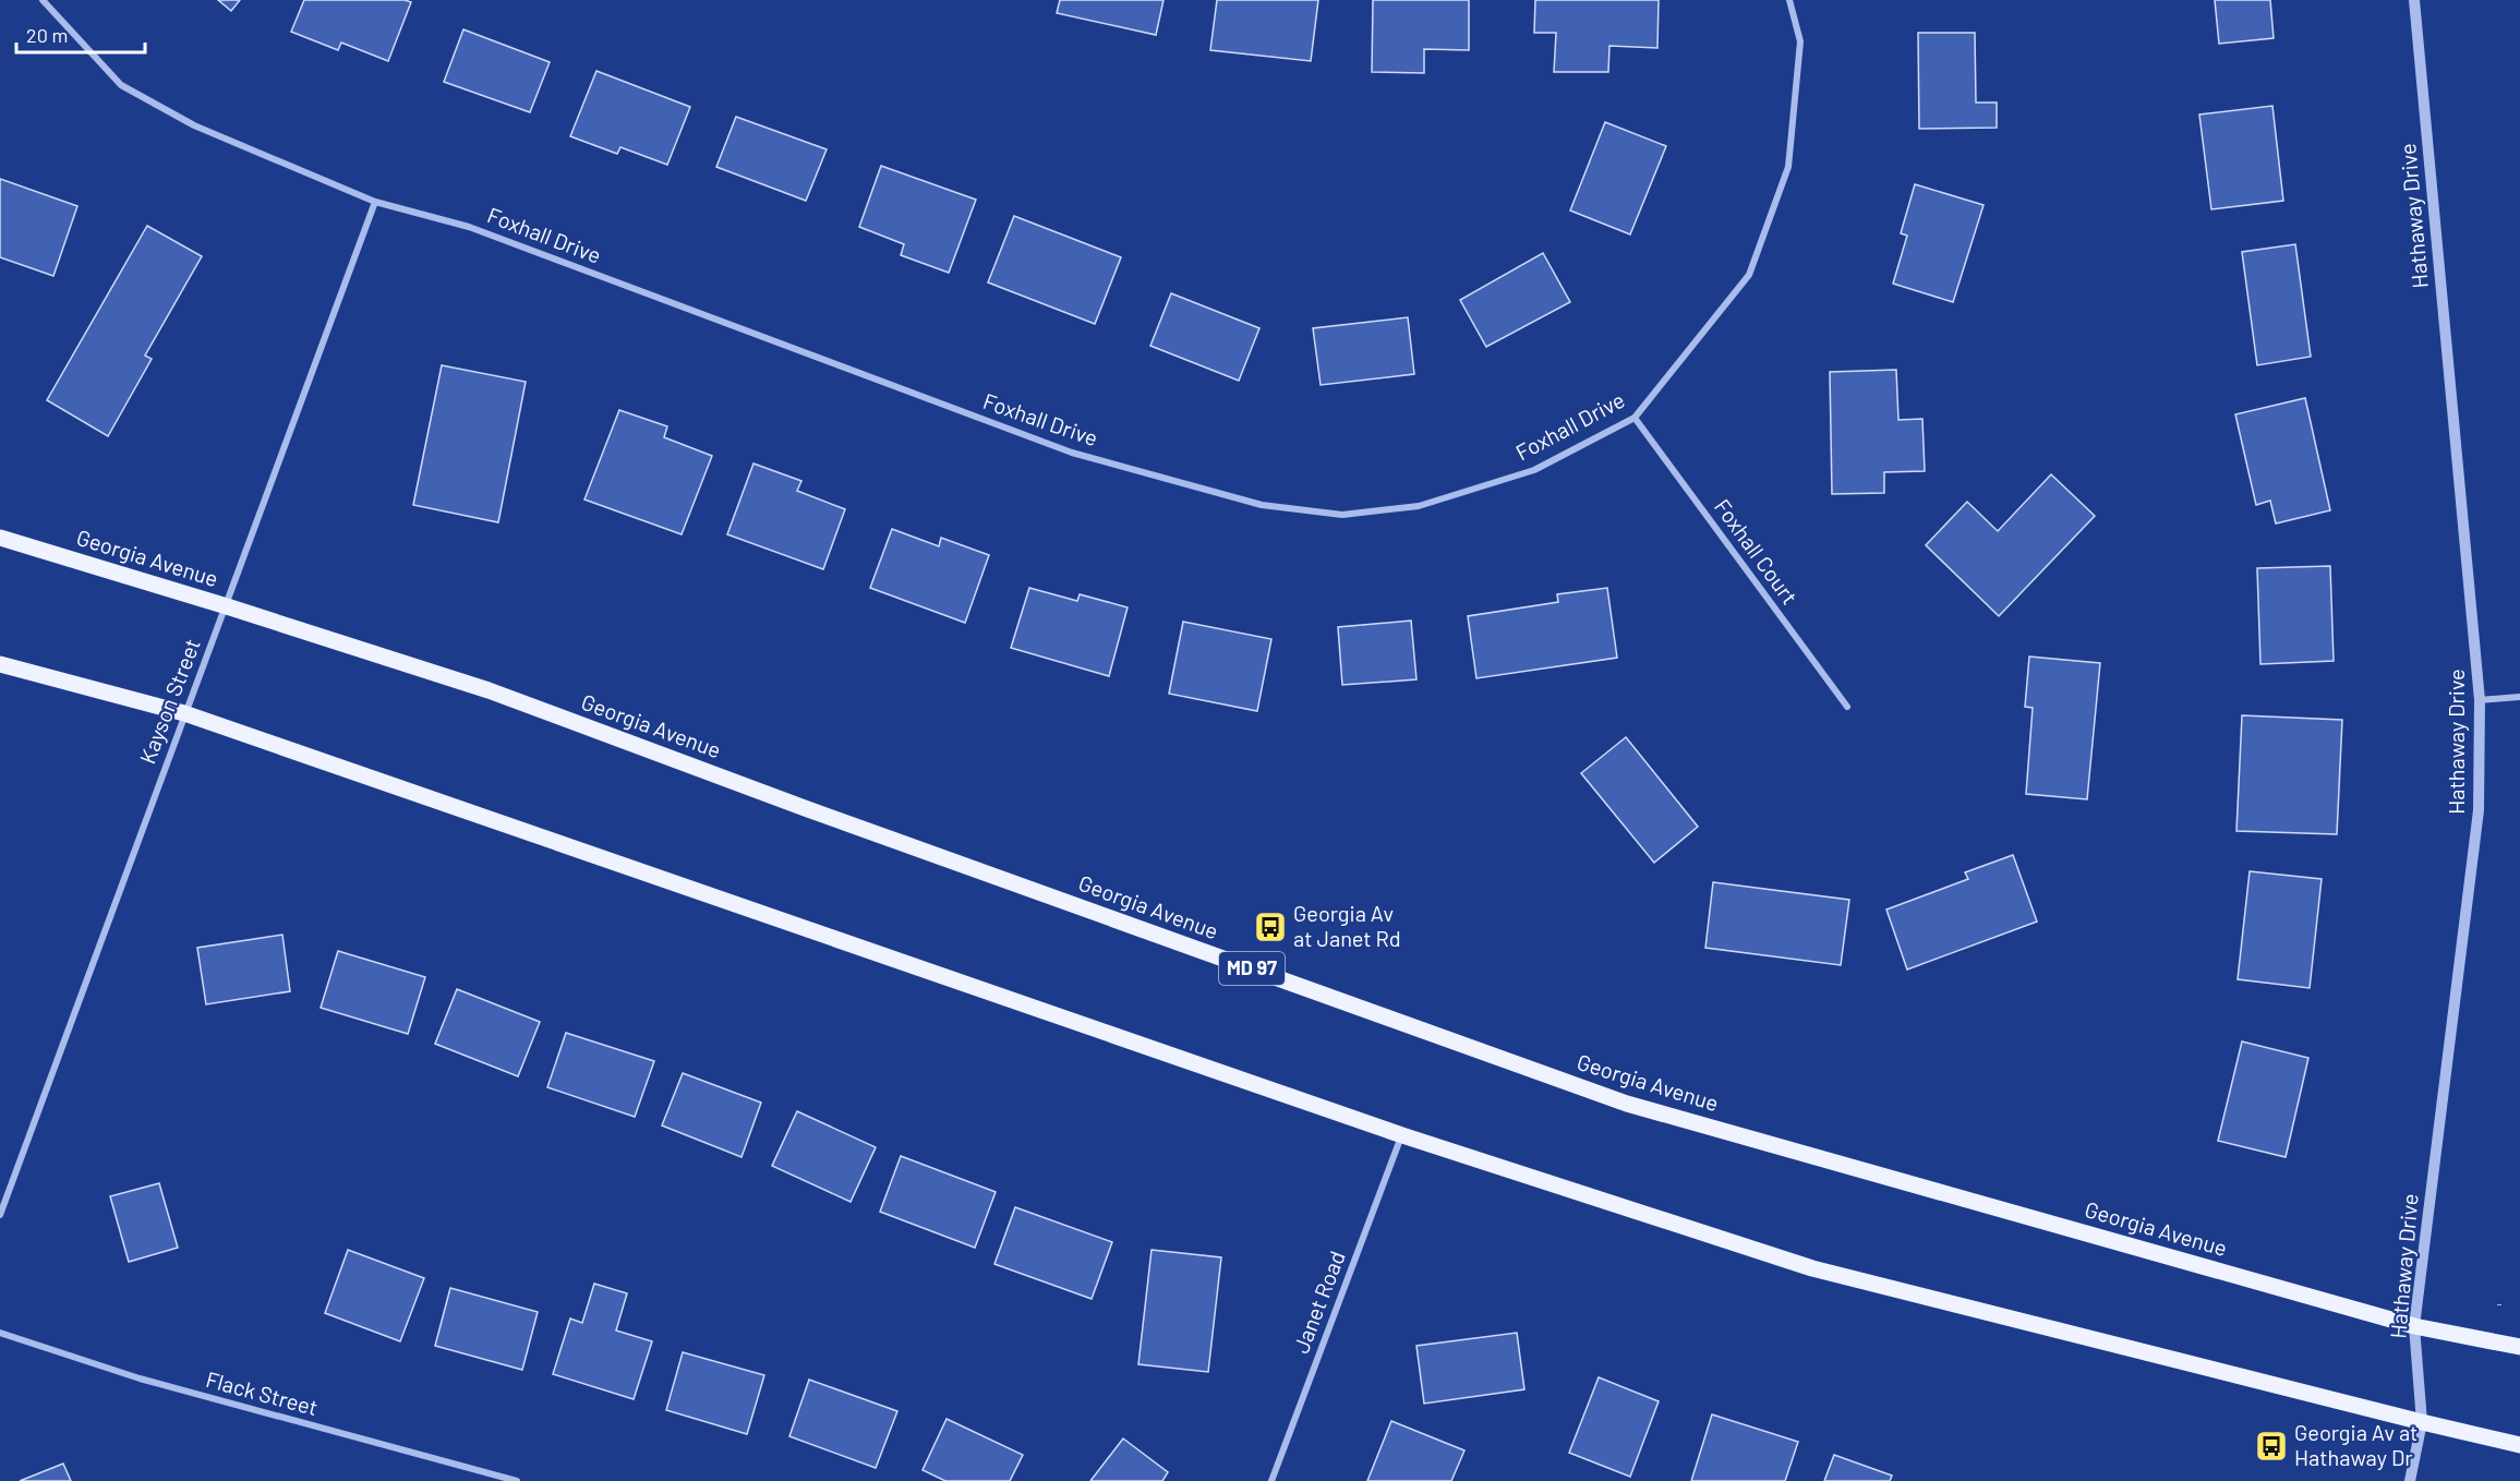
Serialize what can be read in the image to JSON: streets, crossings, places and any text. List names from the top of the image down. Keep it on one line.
{"streets":{"main road":["Georgia Avenue","MD 97"],"street":["Hathaway Drive","Foxhall Drive","Foxhall Court","Kayson Street","Janet Road","Flack Street"]},"crossings":[["Hathaway Drive","Georgia Avenue"],["Foxhall Drive","Foxhall Court"],["Foxhall Drive","Kayson Street"],["Georgia Avenue","Kayson Street"]],"places":{"bus stop":["Georgia Av at Janet Rd","Georgia Av at Hathaway Dr"]},"scale_bar":"20 m"}
